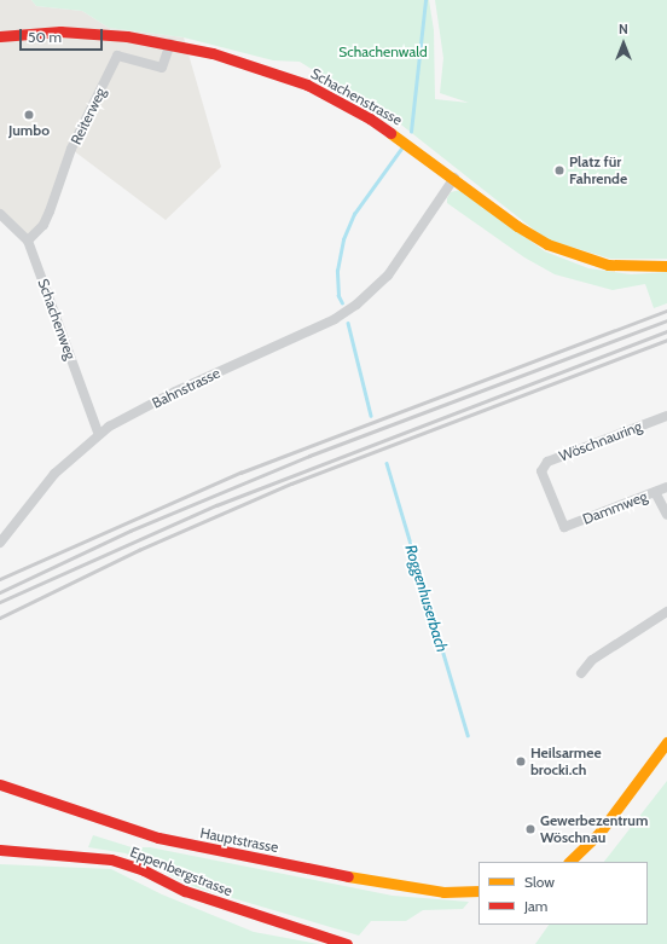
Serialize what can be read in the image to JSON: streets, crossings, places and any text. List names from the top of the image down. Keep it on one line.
{"streets":{"main road":["Schachenstrasse","Hauptstrasse","Eppenbergstrasse"],"street":["Reiterweg","Schachenweg","Bahnstrasse","Wöschnauring","Dammweg"]},"crossings":[["Schachenstrasse","Reiterweg"],["Schachenstrasse","Bahnstrasse"],["Reiterweg","Schachenweg"],["Schachenweg","Bahnstrasse"],["Wöschnauring","Dammweg"]],"water":["Roggenhuserbach"],"parks":["Schachenwald"],"places":["Jumbo","Platz für Fahrende","Heilsarmee brocki.ch","Gewerbezentrum Wöschnau"],"legend":["Slow","Jam"],"scale_bar":"50 m","north":"top"}
